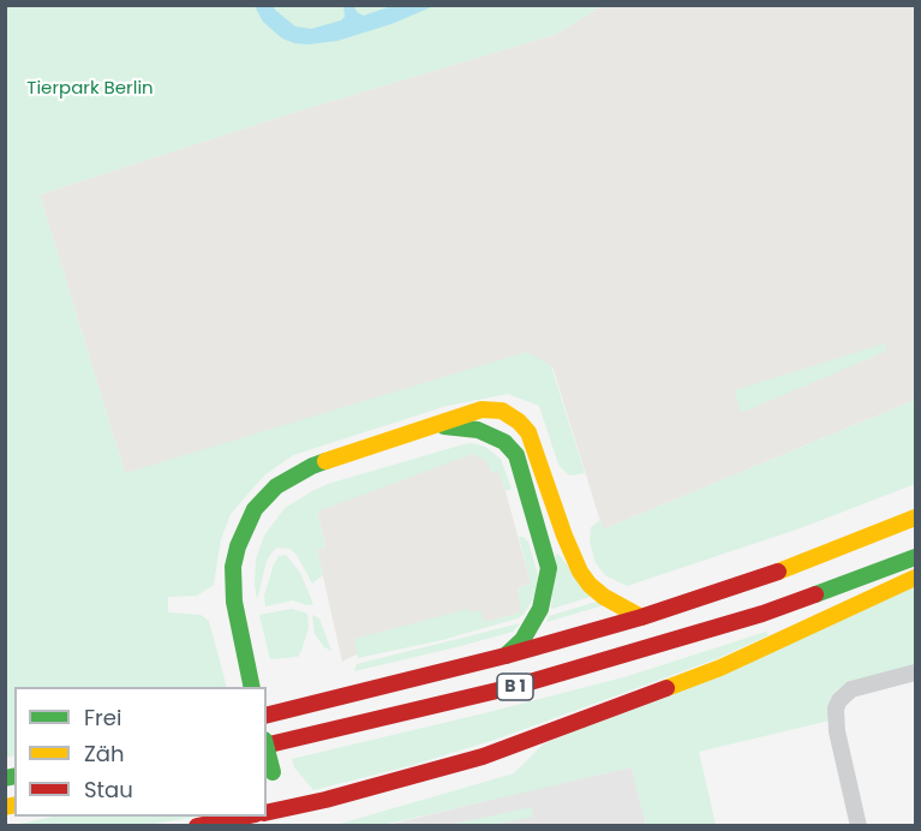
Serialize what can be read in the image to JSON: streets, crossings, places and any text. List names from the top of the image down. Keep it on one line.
{"streets":{"main road":["B 1"]},"parks":["Tierpark Berlin"],"legend":["Frei","Zäh","Stau"]}
